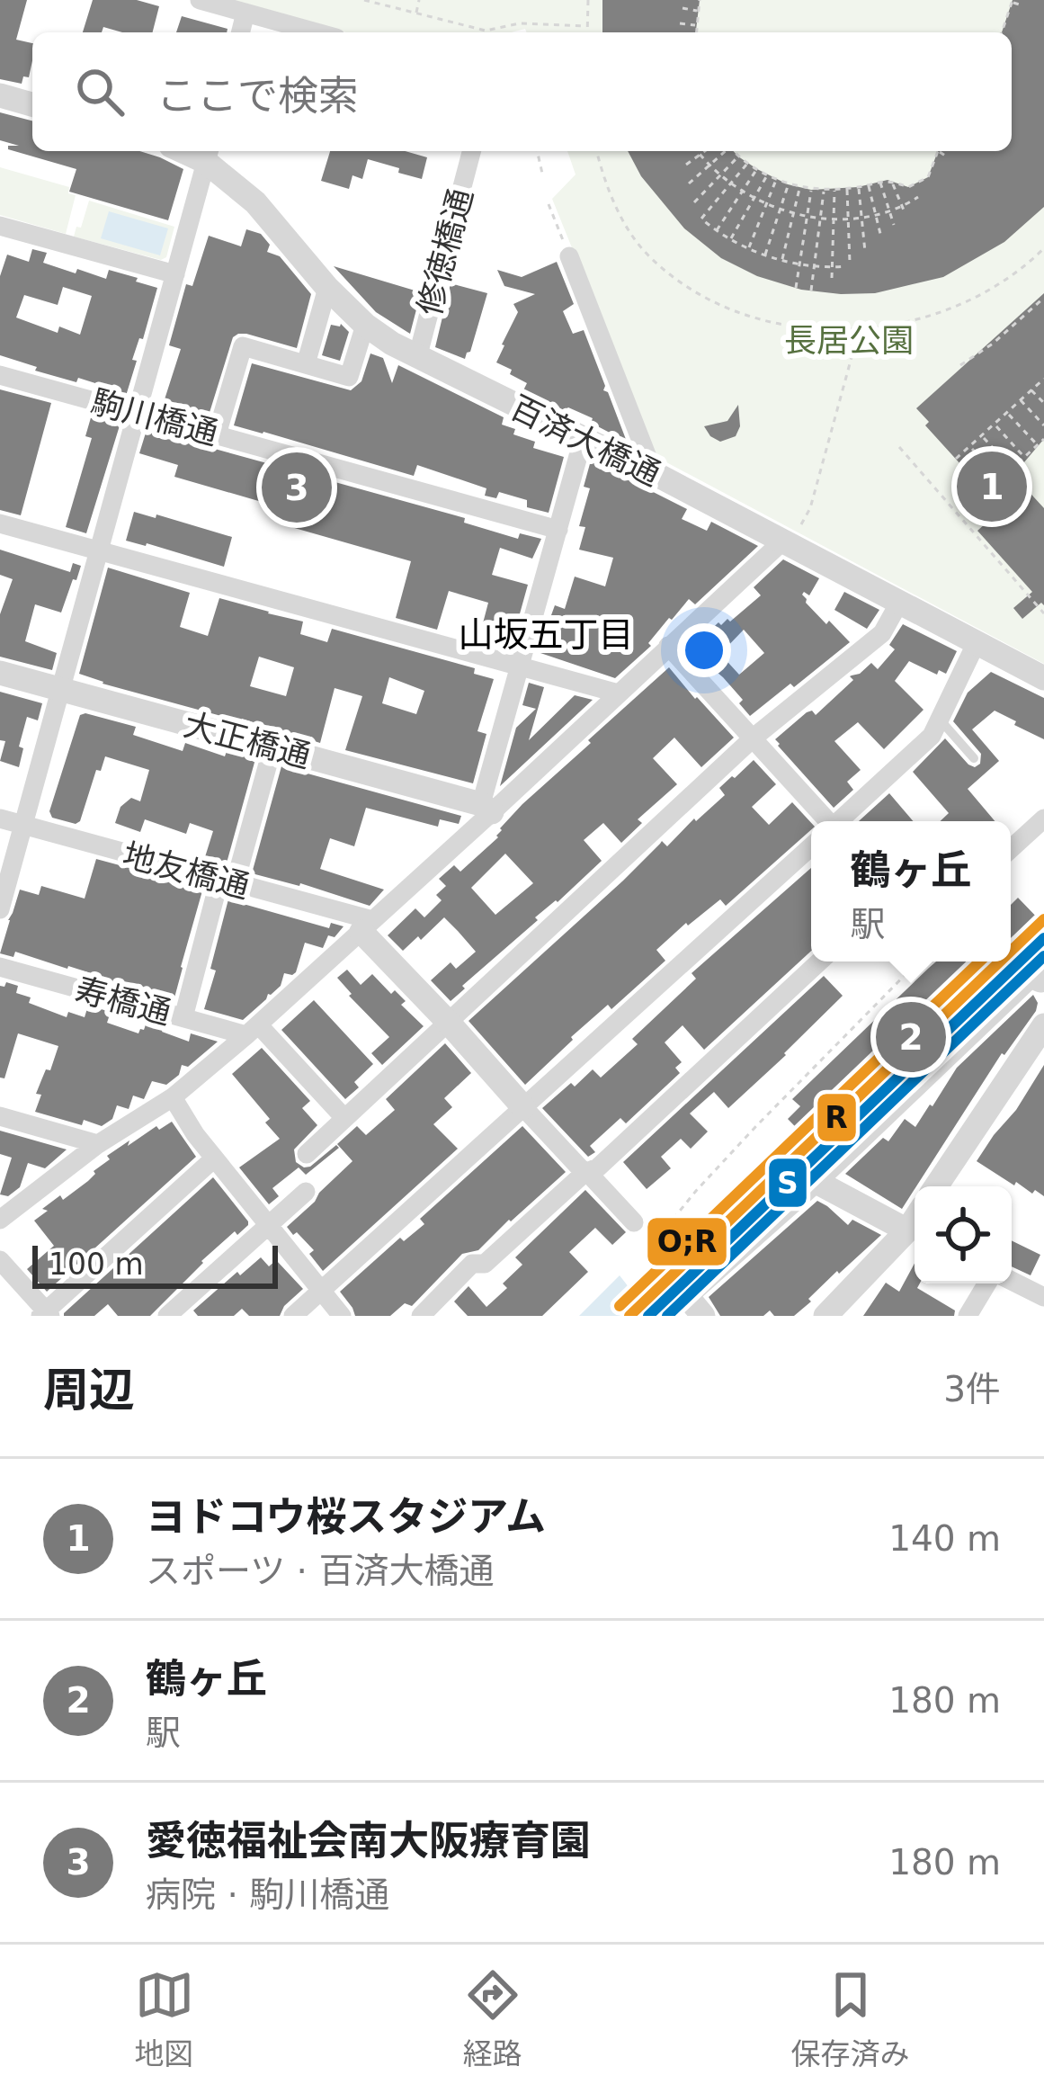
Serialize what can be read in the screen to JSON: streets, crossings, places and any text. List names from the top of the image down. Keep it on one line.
{"streets":{"street":["修徳橋通","駒川橋通","百済大橋通","大正橋通","地友橋通","寿橋通"]},"crossings":[["修徳橋通","百済大橋通"]],"districts":["山坂五丁目"],"parks":["長居公園"],"lines":["transit line R","transit line S","transit line O;R"],"scale_bar":"100 m","page":{"search":"ここで検索","pins":["1","3","2"],"popup":["鶴ヶ丘","駅"],"scale":"100 m","heading":["周辺","3件"],"list":[{"mark":"1","name":"ヨドコウ桜スタジアム","note":"スポーツ · 百済大橋通","value":"140 m"},{"mark":"2","name":"鶴ヶ丘","note":"駅","value":"180 m"},{"mark":"3","name":"愛徳福祉会南大阪療育園","note":"病院 · 駒川橋通","value":"180 m"}],"nav":["地図","経路","保存済み"]}}
